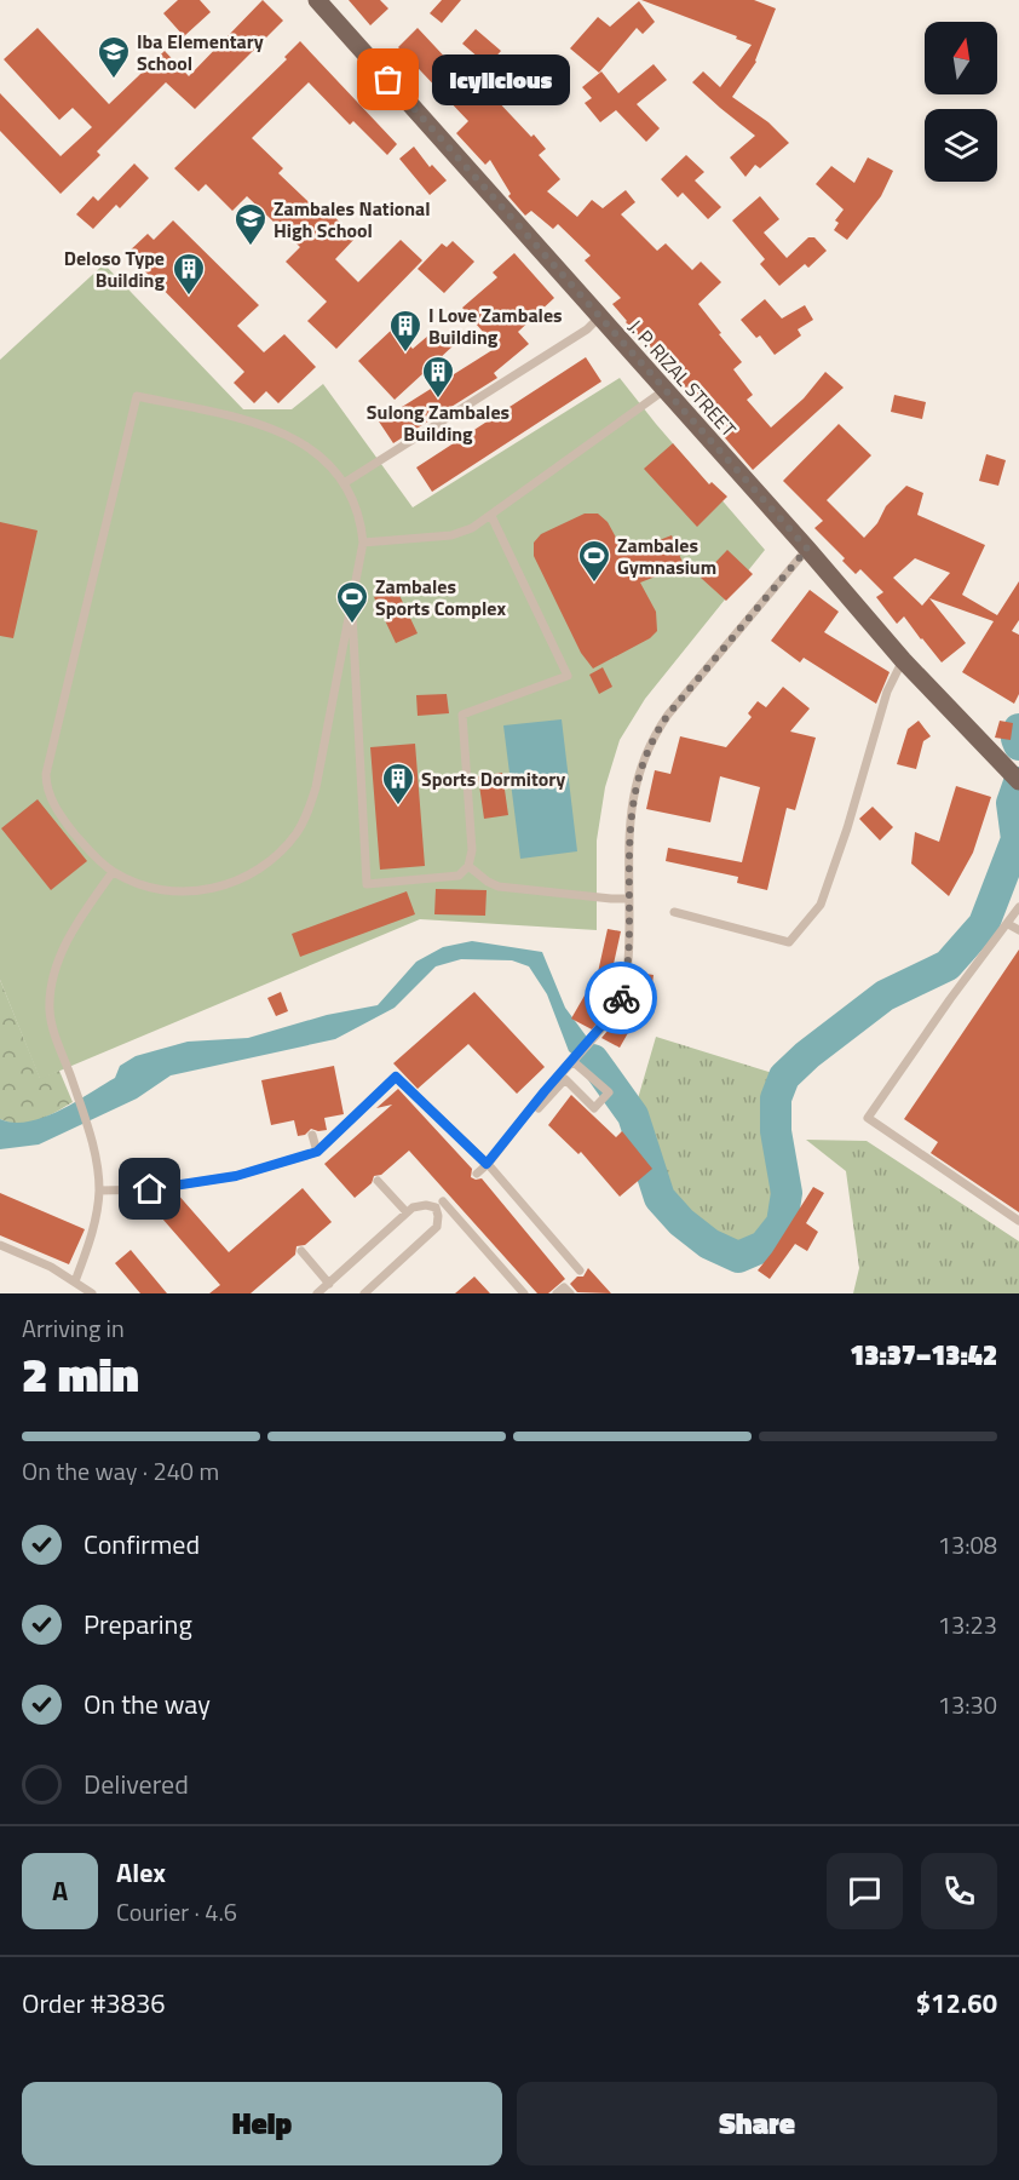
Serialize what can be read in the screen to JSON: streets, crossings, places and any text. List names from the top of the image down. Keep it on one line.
{"streets":{"main road":["J. P. RIZAL STREET"]},"places":{"school or university":["Iba Elementary School","Zambales National High School"],"other":["Icylicious"],"building":["Deloso Type Building","I Love Zambales Building","Sulong Zambales Building","Sports Dormitory"],"sports":["Zambales Gymnasium","Zambales Sports Complex"]},"north":"top","page":{"bubble":"Icylicious","heading":["2 min","Arriving in","13:37–13:42"],"panel":["Alex","Courier · 4.6","Order #3836","$12.60"],"bar":"On the way · 240 m","list":[["Confirmed","13:08"],["Preparing","13:23"],["On the way","13:30"],"Delivered"],"round":"A","buttons":["Help","Share"]}}
